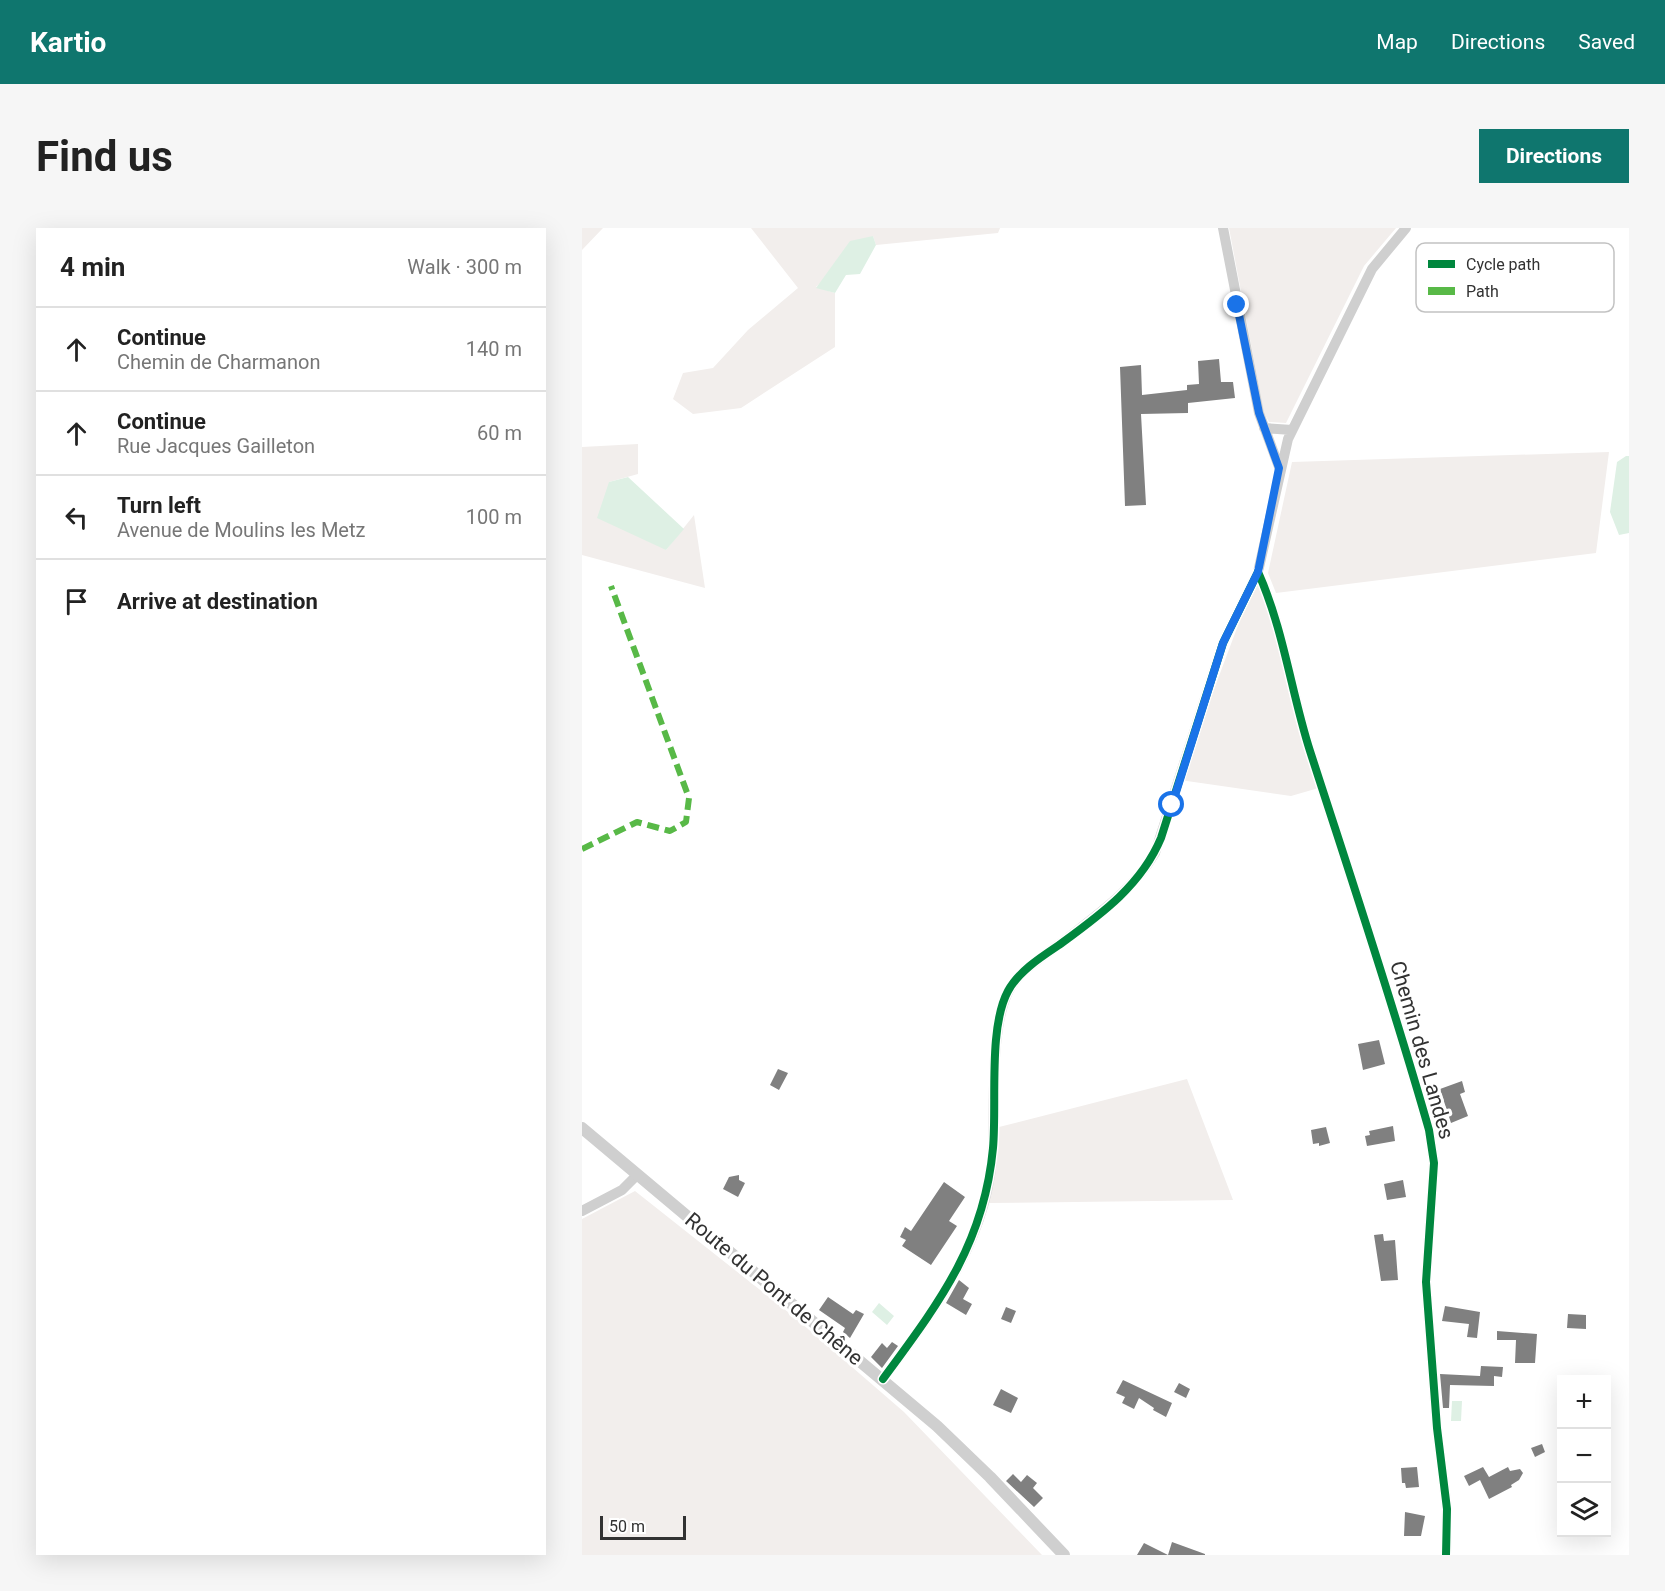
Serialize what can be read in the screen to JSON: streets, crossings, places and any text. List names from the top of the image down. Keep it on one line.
{"streets":{"street":["Chemin des Landes","Route du Pont de Chêne"]},"legend":["Cycle path","Path"],"scale_bar":"50 m","page":{"header":"Kartio","nav":["Map","Directions","Saved"],"buttons":"Directions","title":"Find us","heading":["4 min","Walk · 300 m"],"list":[["Continue","Chemin de Charmanon","140 m"],["Continue","Rue Jacques Gailleton","60 m"],["Turn left","Avenue de Moulins les Metz","100 m"],"Arrive at destination"],"map_buttons":["+","−"],"scale":"50 m"}}
